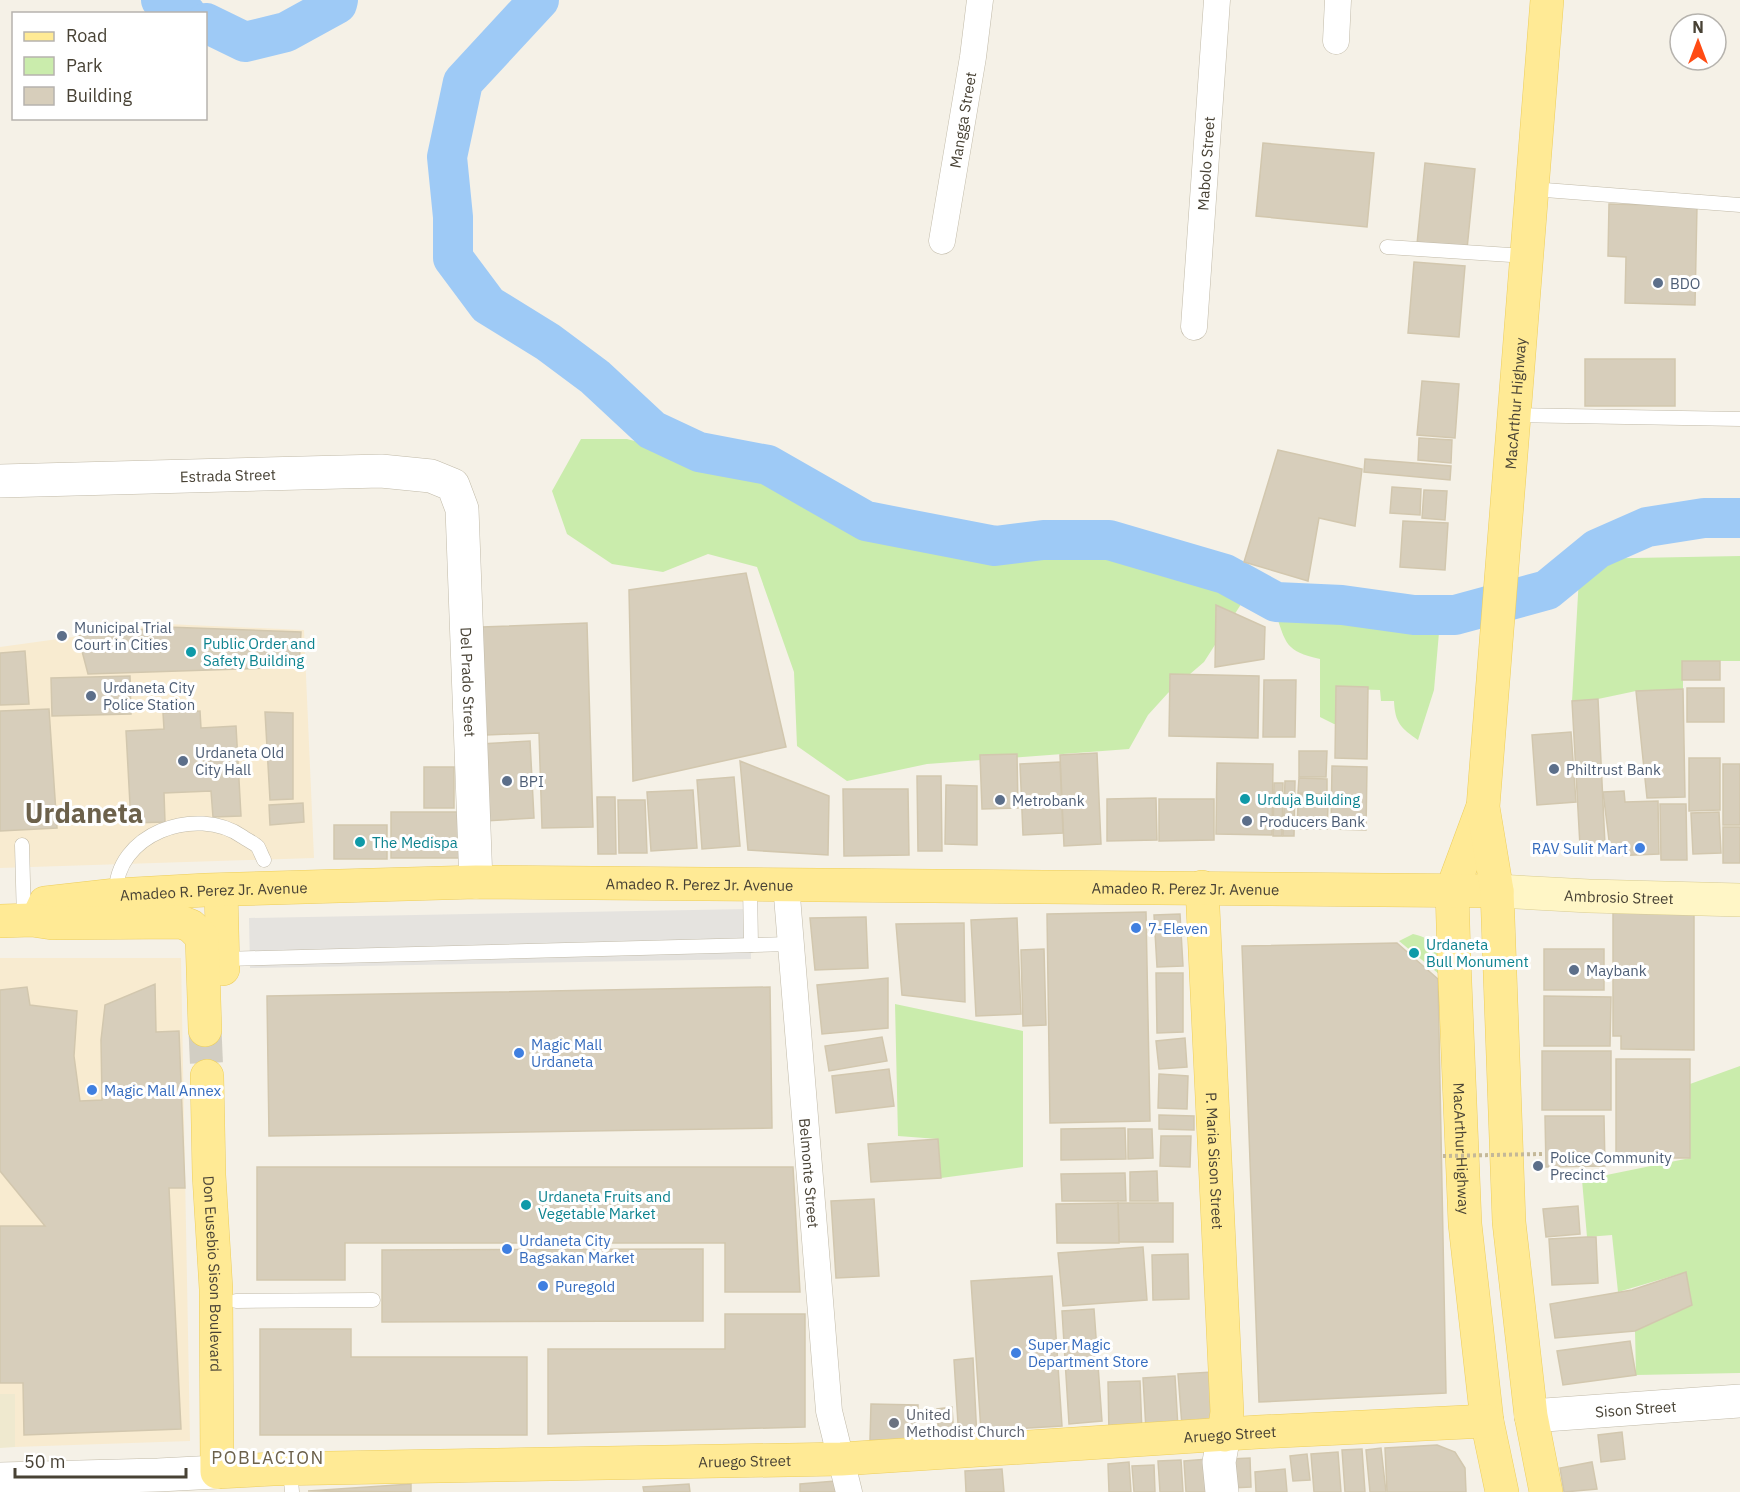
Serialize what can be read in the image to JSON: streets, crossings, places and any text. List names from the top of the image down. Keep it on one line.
{"streets":{"main road":["MacArthur Highway","Amadeo R. Perez Jr. Avenue","Ambrosio Street","P. Maria Sison Street","Don Eusebio Sison Boulevard","Aruego Street"],"street":["Mangga Street","Mabolo Street","Estrada Street","Del Prado Street","Belmonte Street","Sison Street"]},"crossings":[["MacArthur Highway","Amadeo R. Perez Jr. Avenue"],["MacArthur Highway","Ambrosio Street"],["MacArthur Highway","Sison Street"],["MacArthur Highway","Aruego Street"],["Estrada Street","Del Prado Street"],["Del Prado Street","Amadeo R. Perez Jr. Avenue"],["Amadeo R. Perez Jr. Avenue","Ambrosio Street"],["Amadeo R. Perez Jr. Avenue","P. Maria Sison Street"],["Amadeo R. Perez Jr. Avenue","Belmonte Street"],["P. Maria Sison Street","Aruego Street"],["Belmonte Street","Aruego Street"],["Don Eusebio Sison Boulevard","Aruego Street"]],"districts":["Urdaneta","POBLACION"],"places":["BDO","Municipal Trial Court in Cities","Public Order and Safety Building","Urdaneta City Police Station","Urdaneta Old City Hall","Philtrust Bank","BPI","Urduja Building","Metrobank","Producers Bank","The Medispa","RAV Sulit Mart","7-Eleven","Urdaneta Bull Monument","Maybank","Magic Mall Urdaneta","Magic Mall Annex","Police Community Precinct","Urdaneta Fruits and Vegetable Market","Urdaneta City Bagsakan Market","Puregold","Super Magic Department Store","United Methodist Church"],"legend":["Road","Park","Building"],"scale_bar":"50 m","north":"top"}
